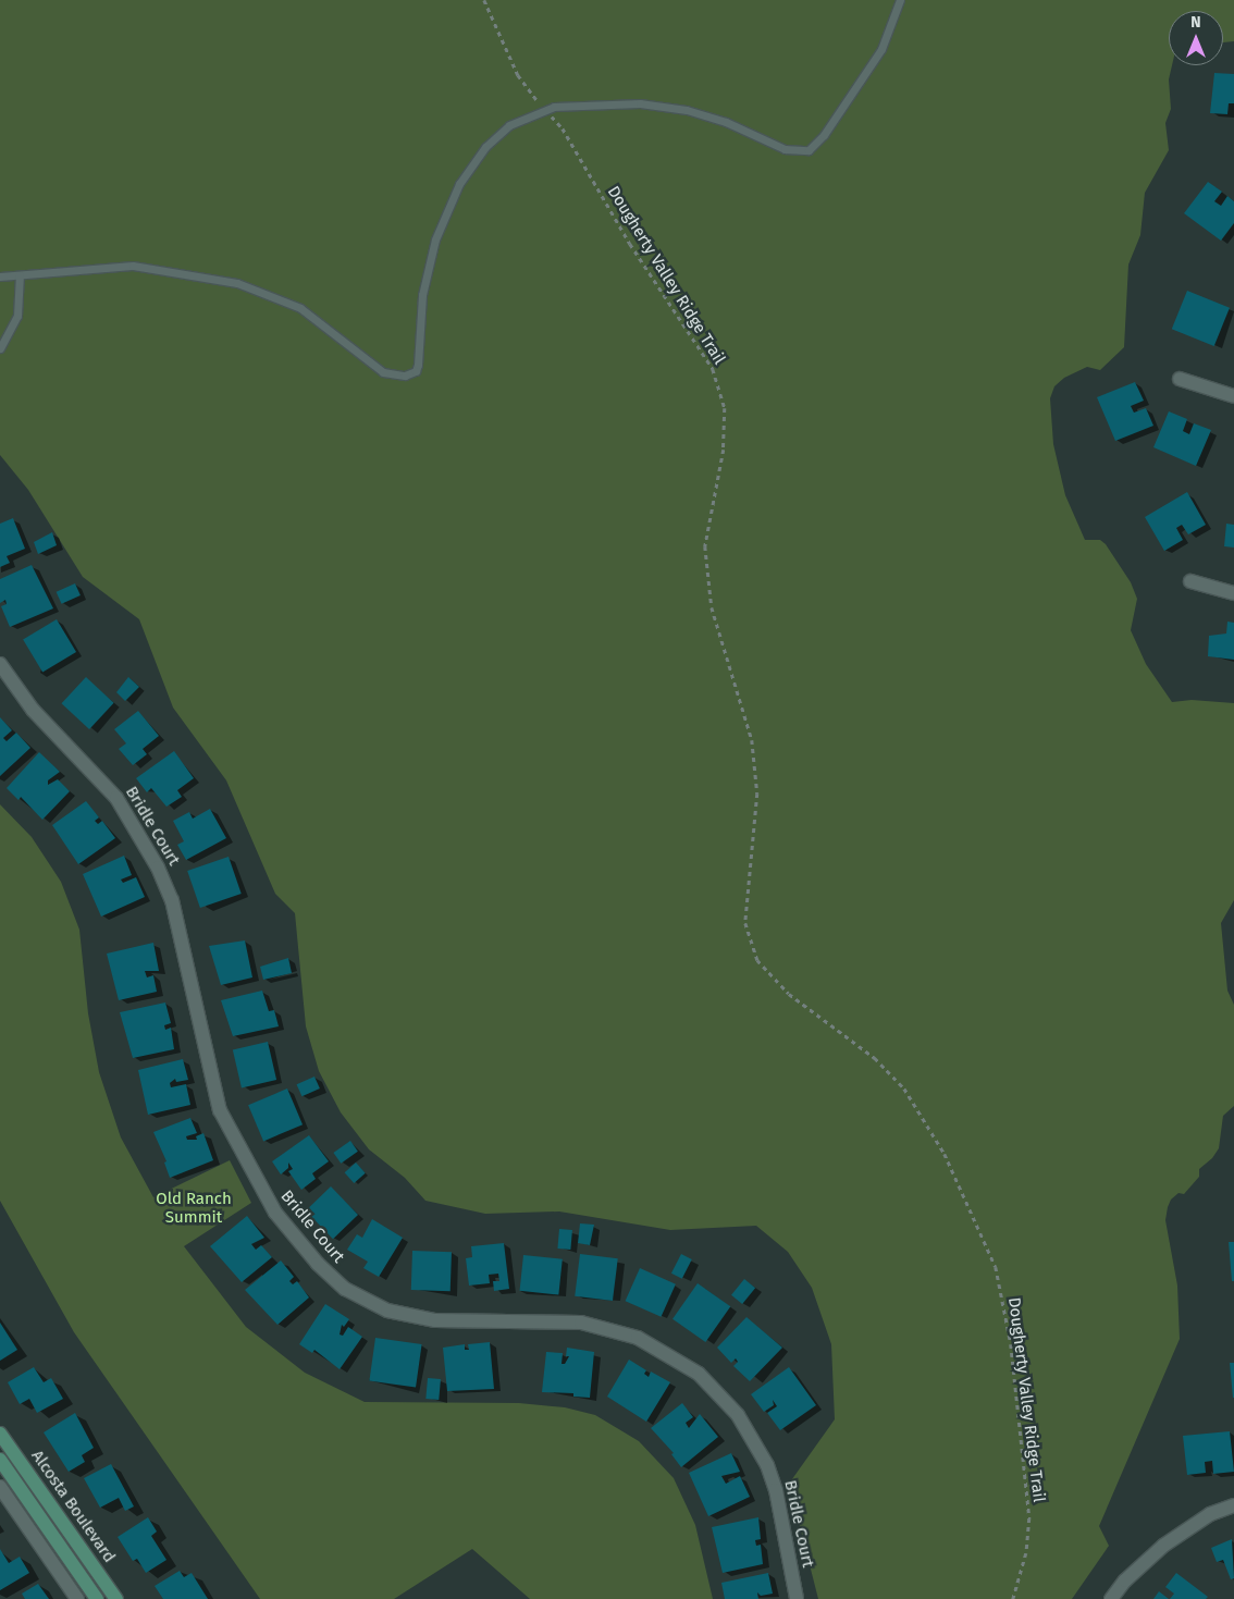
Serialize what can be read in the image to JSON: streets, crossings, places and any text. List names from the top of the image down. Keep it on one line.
{"streets":{"main road":["Alcosta Boulevard"],"street":["Bridle Court"],"path":["Dougherty Valley Ridge Trail"]},"parks":["Old Ranch Summit"],"north":"top"}
